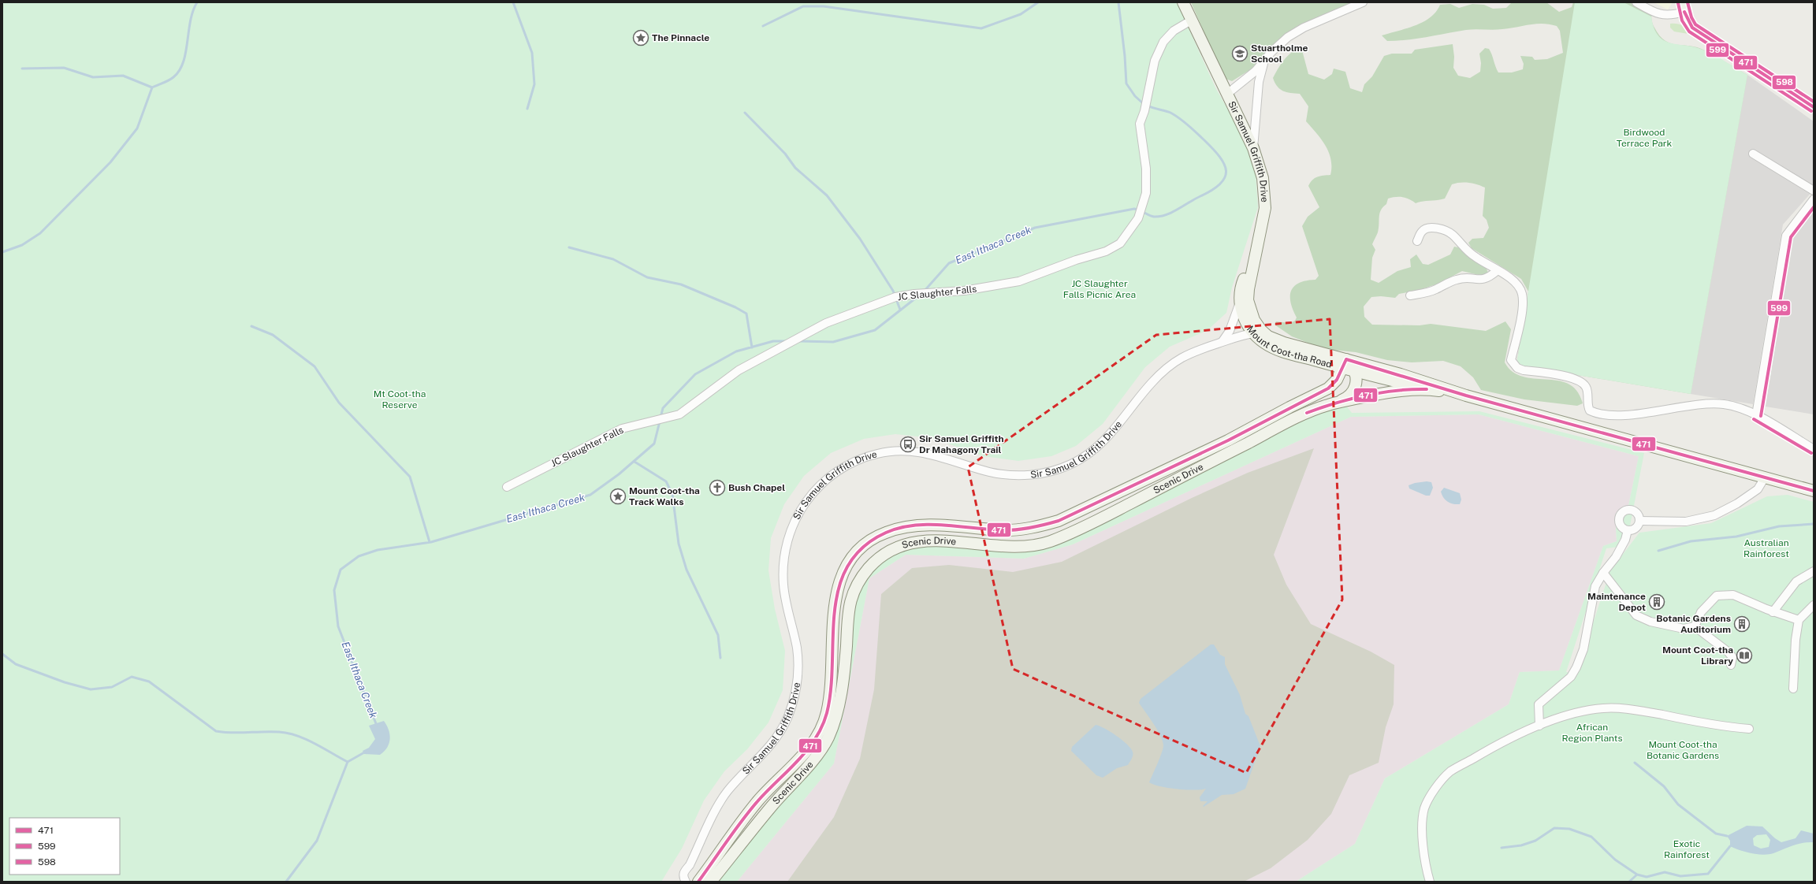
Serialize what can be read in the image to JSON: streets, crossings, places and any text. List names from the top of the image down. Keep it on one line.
{"streets":{"main road":["Sir Samuel Griffith Drive","Mount Coot-tha Road","Scenic Drive"],"street":["JC Slaughter Falls"]},"crossings":[["Sir Samuel Griffith Drive","JC Slaughter Falls"],["Sir Samuel Griffith Drive","Mount Coot-tha Road"],["Sir Samuel Griffith Drive","Scenic Drive"],["Mount Coot-tha Road","Scenic Drive"]],"water":["East Ithaca Creek"],"parks":["Birdwood Terrace Park","JC Slaughter Falls Picnic Area","Mt Coot-tha Reserve","Australian Rainforest","African Region Plants","Mount Coot-tha Botanic Gardens","Exotic Rainforest"],"places":{"place":["The Pinnacle","Mount Coot-tha Track Walks"],"school or university":["Stuartholme School"],"bus stop":["Sir Samuel Griffith Dr Mahagony Trail"],"church":["Bush Chapel"],"building":["Maintenance Depot","Botanic Gardens Auditorium"],"library":["Mount Coot-tha Library"]},"lines":["transit line 598","transit line 599","transit line 471"],"legend":["471","599","598"]}
